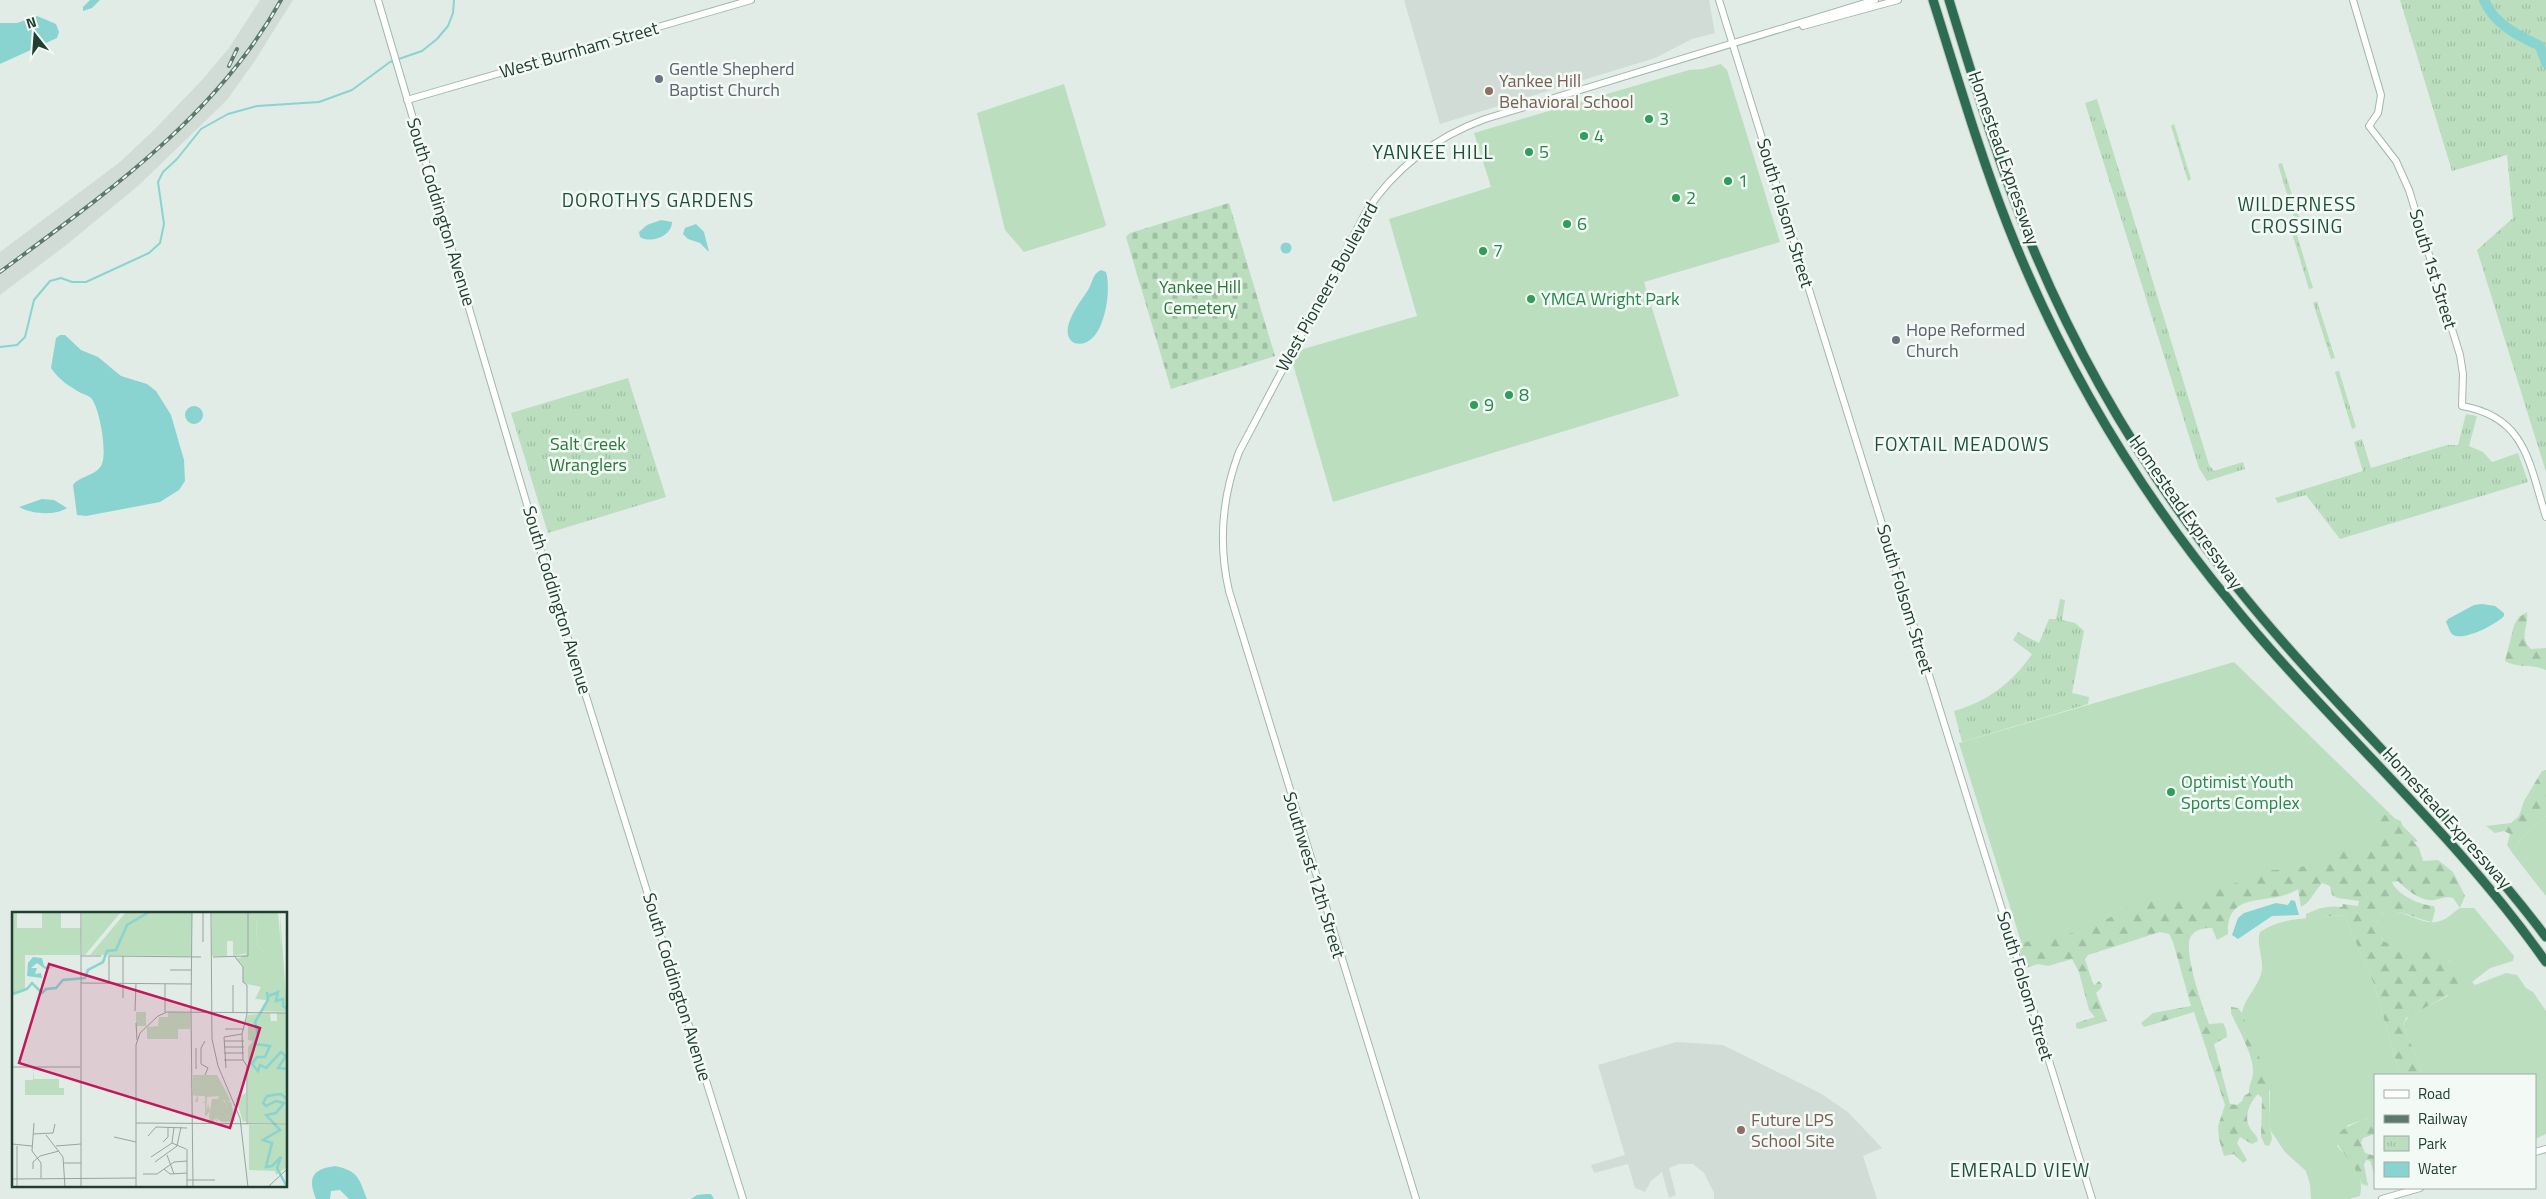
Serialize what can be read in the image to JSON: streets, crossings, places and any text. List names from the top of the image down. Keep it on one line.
{"streets":{"highway":["Homestead Expressway"],"street":["West Burnham Street","South Coddington Avenue","South Folsom Street","South 1st Street","West Pioneers Boulevard","Southwest 12th Street"]},"crossings":[["West Burnham Street","South Coddington Avenue"],["South Folsom Street","West Pioneers Boulevard"],["West Pioneers Boulevard","Southwest 12th Street"]],"districts":["YANKEE HILL","DOROTHYS GARDENS","WILDERNESS CROSSING","FOXTAIL MEADOWS","EMERALD VIEW"],"parks":["Yankee Hill Cemetery","Salt Creek Wranglers"],"places":["Gentle Shepherd Baptist Church","Yankee Hill Behavioral School","3","4","5","1","2","6","7","YMCA Wright Park","Hope Reformed Church","8","9","Optimist Youth Sports Complex","Future LPS School Site"],"legend":["Road","Railway","Park","Water"],"north":"top"}
